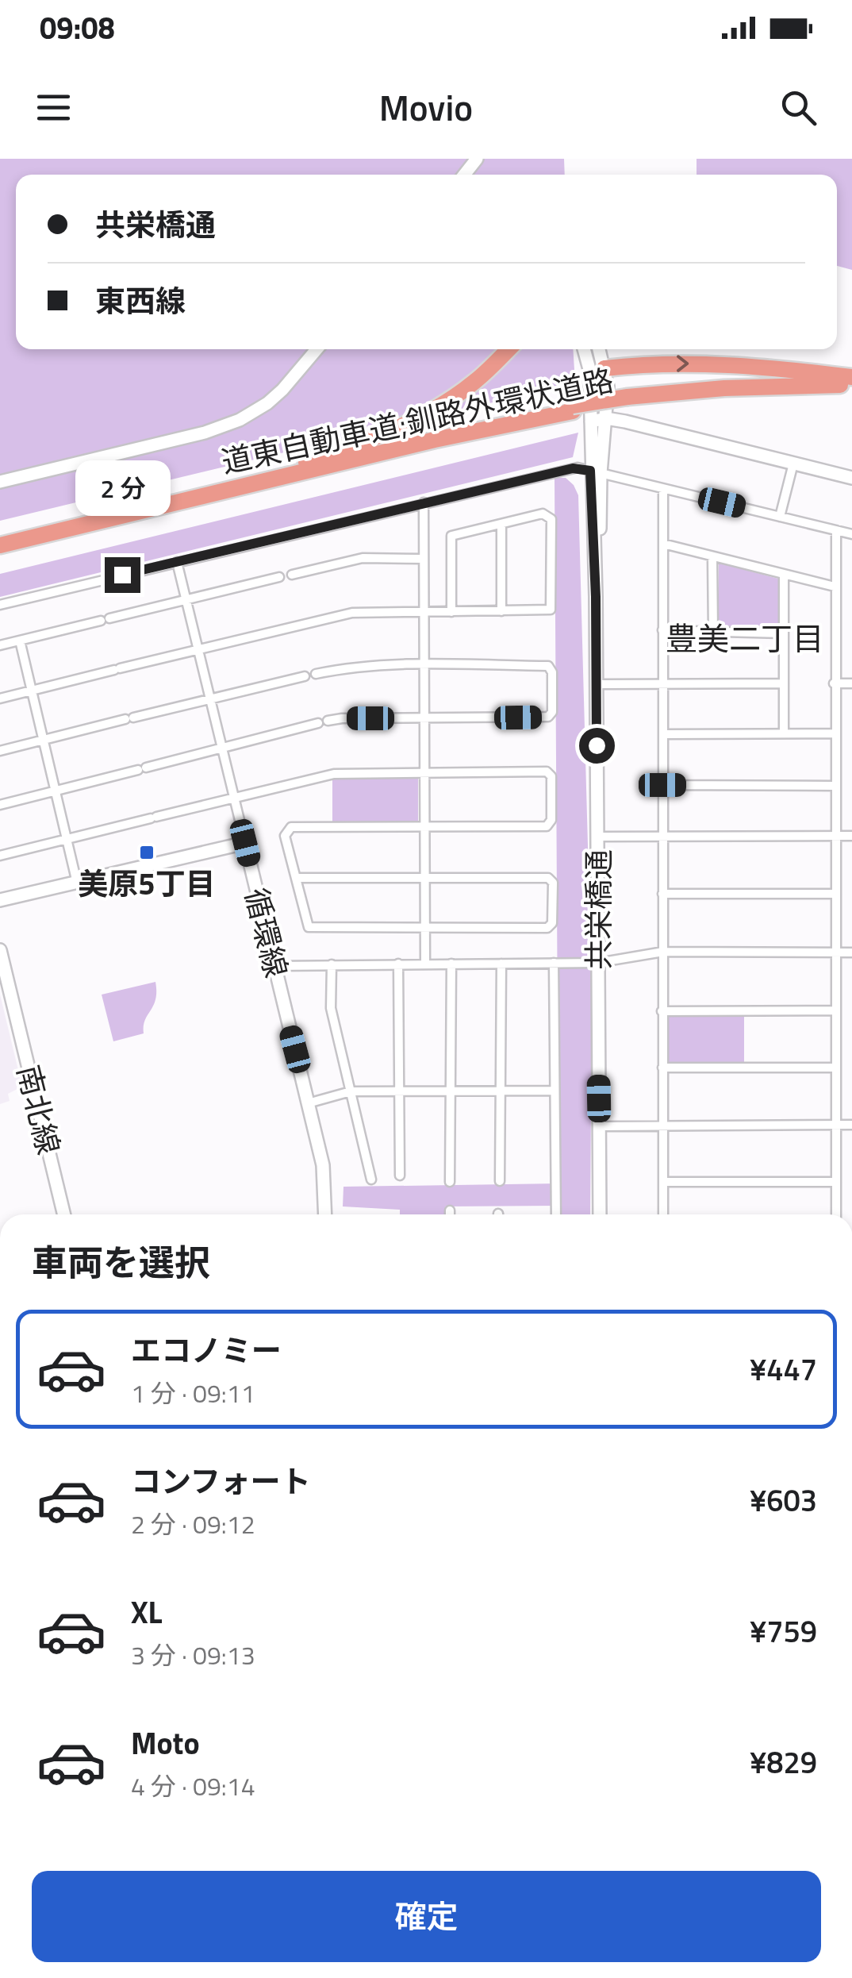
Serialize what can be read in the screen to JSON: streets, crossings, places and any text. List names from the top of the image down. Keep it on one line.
{"streets":{"highway":["道東自動車道;釧路外環状道路"],"street":["共栄橋通","循環線","南北線"]},"districts":["豊美二丁目"],"places":{"transit":["美原5丁目"]},"page":{"status":"09:08","header":"Movio","banner":["共栄橋通","東西線"],"bubble":"2 分","heading":"車両を選択","list":[{"name":"エコノミー","note":"1 分 · 09:11","value":"¥447"},{"name":"コンフォート","note":"2 分 · 09:12","value":"¥603"},{"name":"XL","note":"3 分 · 09:13","value":"¥759"},{"name":"Moto","note":"4 分 · 09:14","value":"¥829"}],"buttons":"確定"}}
